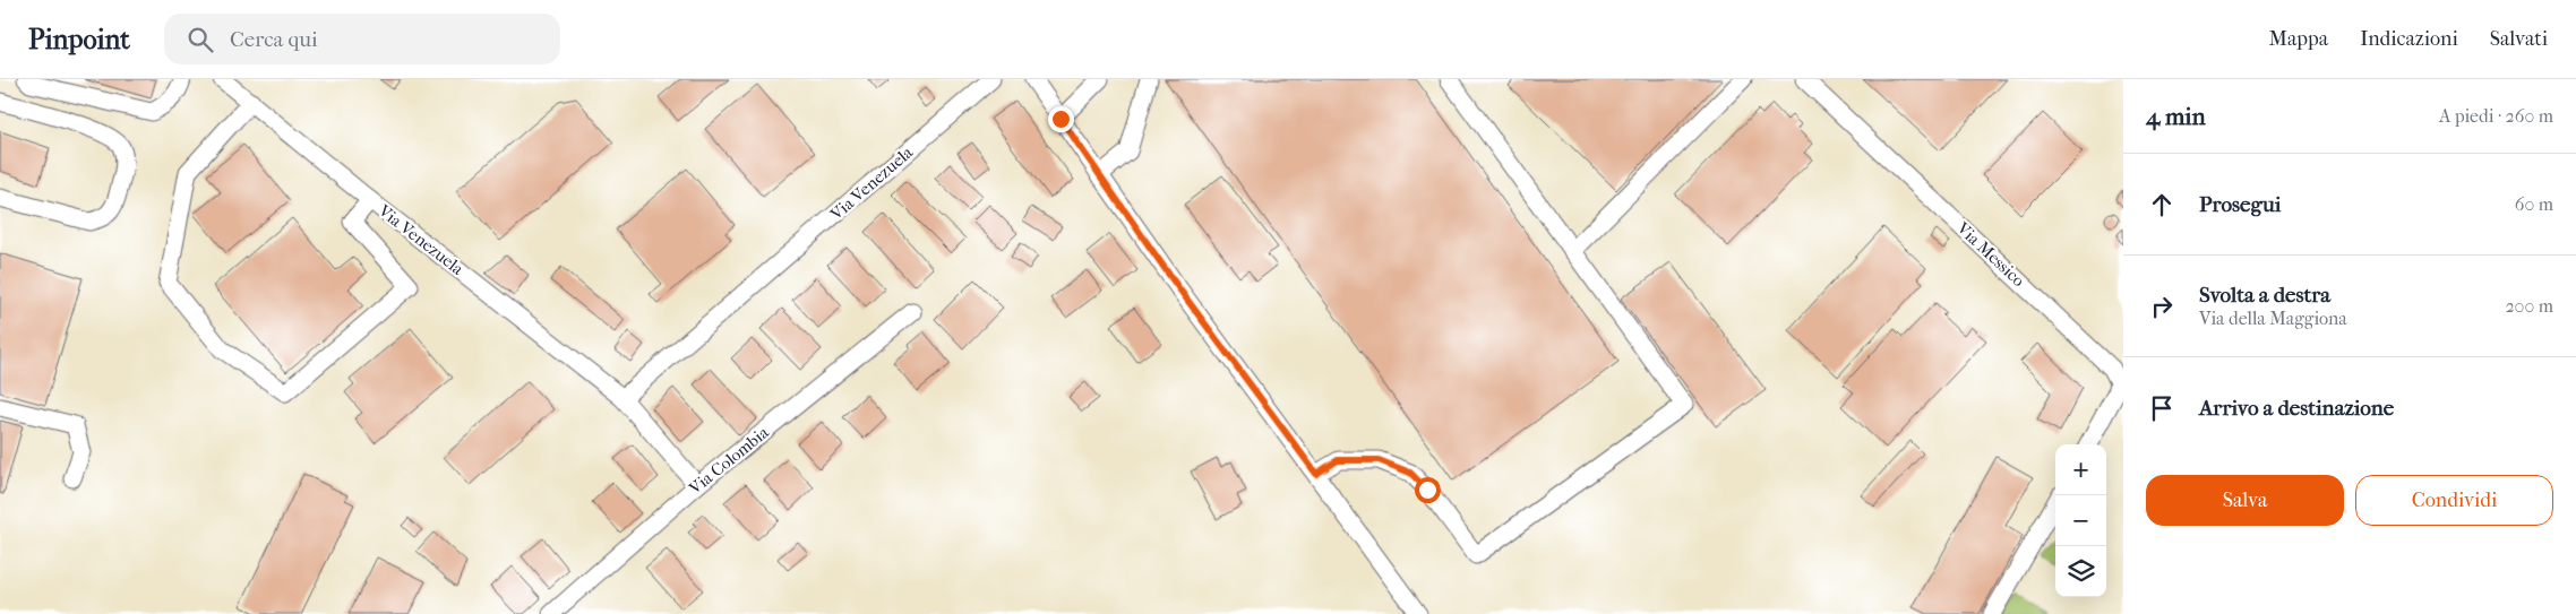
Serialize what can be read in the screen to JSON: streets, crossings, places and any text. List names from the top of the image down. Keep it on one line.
{"streets":{"street":["Via Venezuela","Via Messico","Via Colombia"]},"crossings":[["Via Venezuela","Via Colombia"]],"page":{"header":"Pinpoint","search":"Cerca qui","nav":["Mappa","Indicazioni","Salvati"],"heading":["4 min","A piedi · 260 m"],"list":[["Prosegui","60 m"],["Svolta a destra","Via della Maggiona","200 m"],"Arrivo a destinazione"],"map_buttons":["+","−"],"buttons":["Salva","Condividi"]}}
